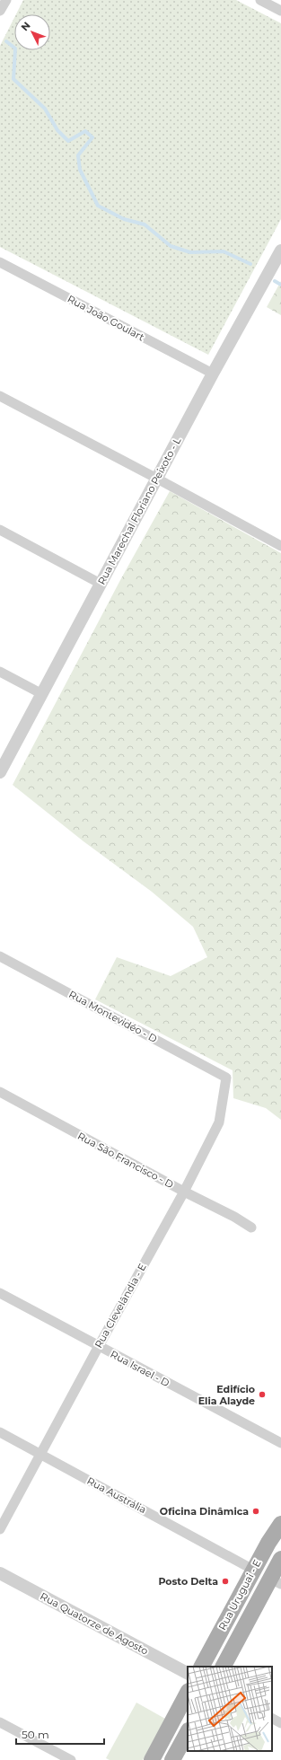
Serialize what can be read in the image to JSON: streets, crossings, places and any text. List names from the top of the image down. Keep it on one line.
{"streets":{"main road":["Rua Uruguai - E"],"street":["Rua João Goulart","Rua Marechal Floriano Peixoto - L","Rua Montevidéo - D","Rua São Francisco - D","Rua Clevelândia - E","Rua Israel - D","Rua Austrália","Rua Quatorze de Agosto"]},"crossings":[["Rua João Goulart","Rua Marechal Floriano Peixoto - L"],["Rua Montevidéo - D","Rua Clevelândia - E"],["Rua São Francisco - D","Rua Clevelândia - E"],["Rua Clevelândia - E","Rua Israel - D"],["Rua Clevelândia - E","Rua Austrália"],["Rua Austrália","Rua Uruguai - E"]],"places":["Edifício Elia Alayde","Oficina Dinâmica","Posto Delta"],"scale_bar":"50 m","north":"top left"}
